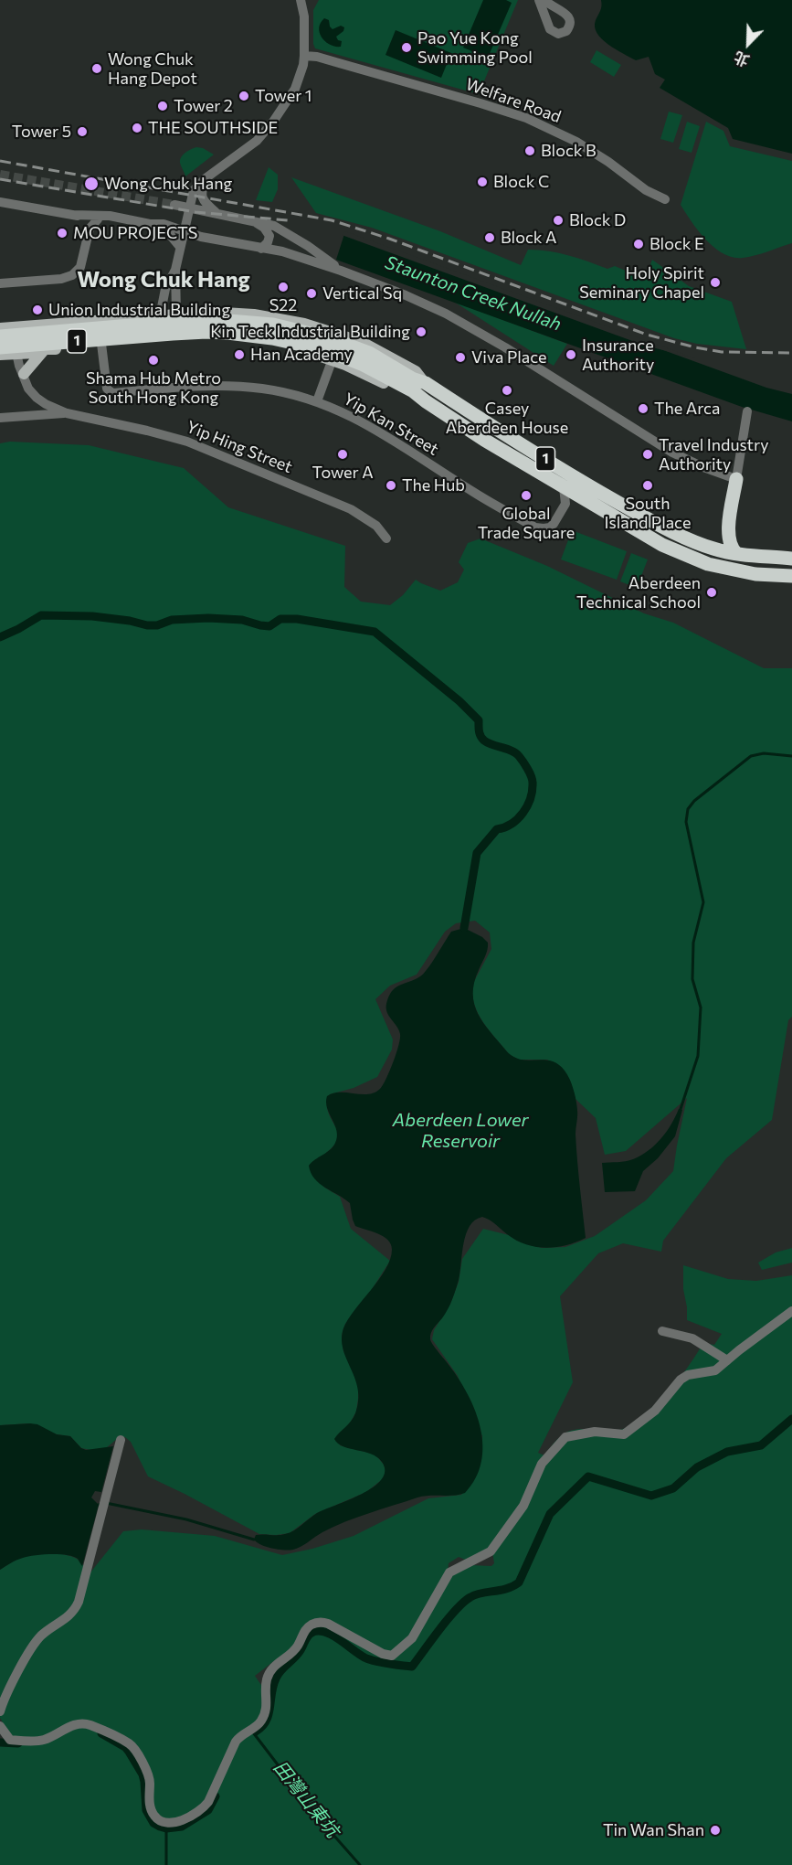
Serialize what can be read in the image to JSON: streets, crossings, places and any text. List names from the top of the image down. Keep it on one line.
{"streets":{"highway":["1"],"street":["Welfare Road","Yip Kan Street","Yip Hing Street"]},"crossings":[["1","Yip Kan Street"]],"districts":["Wong Chuk Hang"],"water":["Staunton Creek Nullah","Aberdeen Lower Reservoir","田灣山東坑"],"places":["Pao Yue Kong Swimming Pool","Wong Chuk Hang Depot","Tower 1","Tower 2","THE SOUTHSIDE","Tower 5","Block B","Block C","Wong Chuk Hang","Block D","MOU PROJECTS","Block A","Block E","Holy Spirit Seminary Chapel","S22","Vertical Sq","Union Industrial Building","Kin Teck Industrial Building","Han Academy","Insurance Authority","Viva Place","Shama Hub Metro South Hong Kong","Casey Aberdeen House","The Arca","Tower A","Travel Industry Authority","The Hub","South Island Place","Global Trade Square","Aberdeen Technical School","Tin Wan Shan"],"north":"bottom left"}
